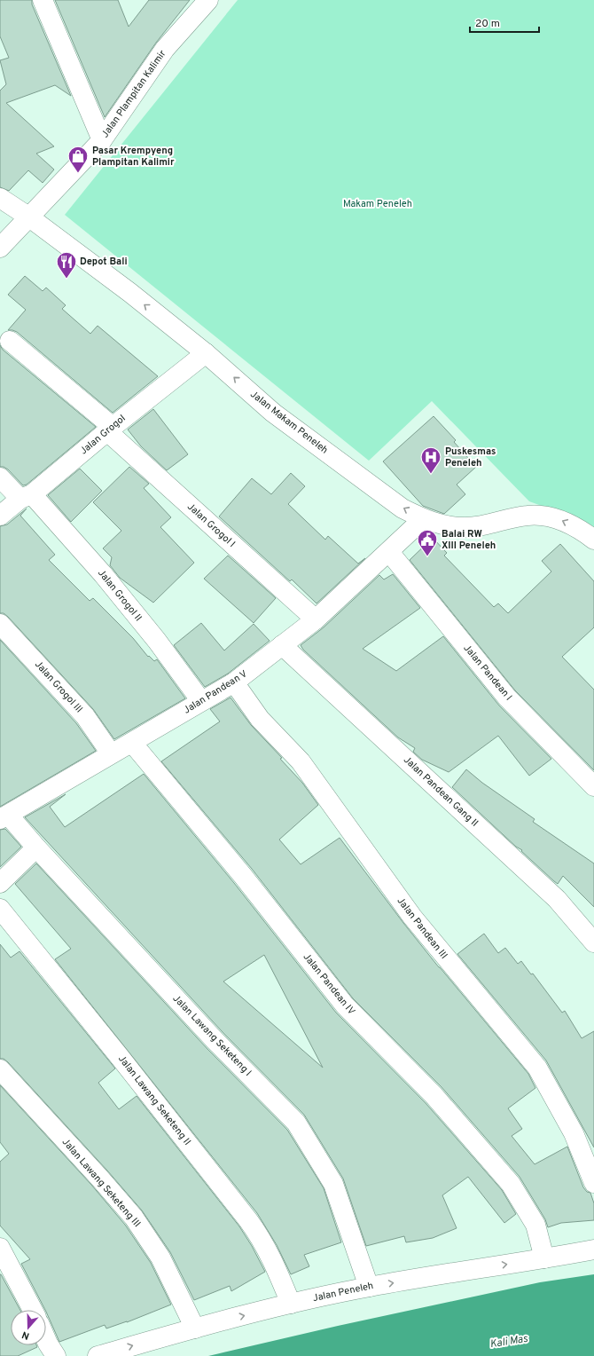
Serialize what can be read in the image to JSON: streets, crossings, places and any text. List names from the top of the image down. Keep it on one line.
{"streets":{"street":["Jalan Plampitan Kalimir","Jalan Makam Peneleh","Jalan Grogol","Jalan Grogol I","Jalan Grogol II","Jalan Pandean I","Jalan Grogol III","Jalan Pandean V","Jalan Pandean Gang II","Jalan Pandean III","Jalan Pandean IV","Jalan Lawang Seketeng I","Jalan Lawang Seketeng II","Jalan Lawang Seketeng III","Jalan Peneleh"]},"crossings":[["Jalan Plampitan Kalimir","Jalan Makam Peneleh"],["Jalan Makam Peneleh","Jalan Grogol"],["Jalan Makam Peneleh","Jalan Pandean V"],["Jalan Grogol","Jalan Grogol I"],["Jalan Grogol","Jalan Grogol II"],["Jalan Grogol I","Jalan Pandean V"],["Jalan Grogol II","Jalan Pandean V"],["Jalan Pandean I","Jalan Pandean V"],["Jalan Grogol III","Jalan Pandean V"],["Jalan Pandean V","Jalan Pandean Gang II"],["Jalan Pandean V","Jalan Pandean III"],["Jalan Pandean V","Jalan Pandean IV"],["Jalan Pandean V","Jalan Lawang Seketeng I"],["Jalan Pandean IV","Jalan Peneleh"],["Jalan Lawang Seketeng I","Jalan Peneleh"],["Jalan Lawang Seketeng II","Jalan Peneleh"],["Jalan Lawang Seketeng III","Jalan Peneleh"]],"one_way":["Jalan Makam Peneleh","Jalan Peneleh"],"water":["Kali Mas"],"parks":["Makam Peneleh"],"places":{"shop":["Pasar Krempyeng Plampitan Kalimir"],"restaurant":["Depot Bali"],"hospital":["Puskesmas Peneleh"],"public building":["Balai RW XIII Peneleh"]},"scale_bar":"20 m","north":"bottom"}
